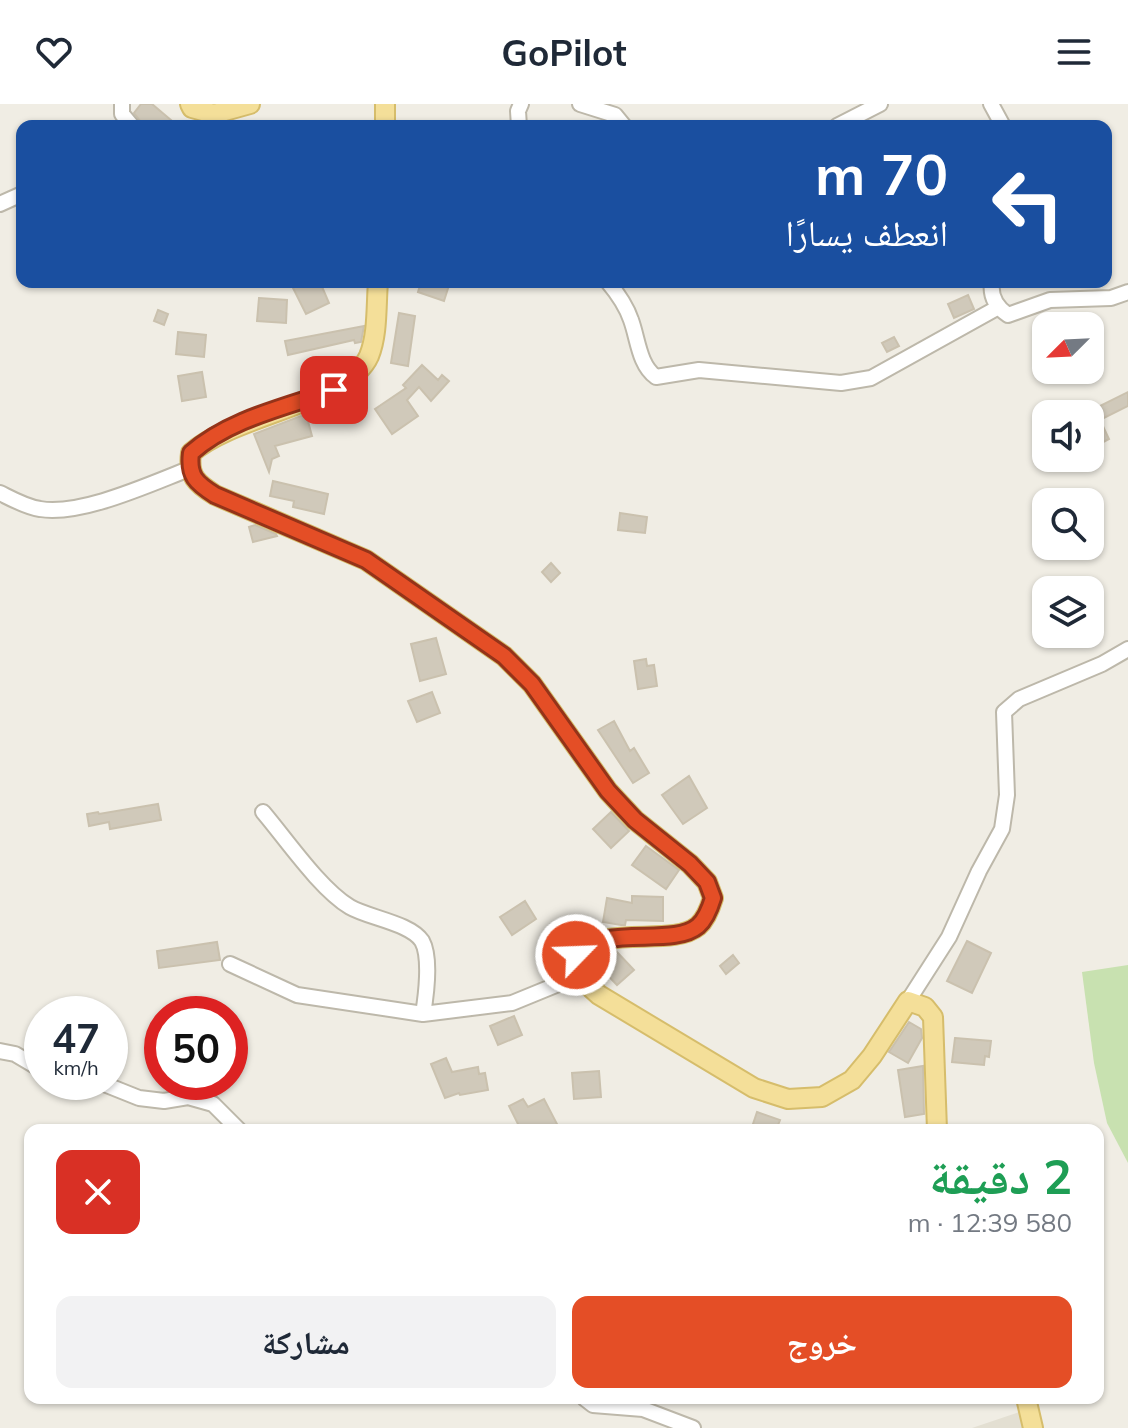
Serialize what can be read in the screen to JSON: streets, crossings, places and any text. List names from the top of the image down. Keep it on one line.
{"north":"bottom left","page":{"header":"GoPilot","turn":["70 m","انعطف يسارًا"],"speed":"47 km/h","limit":"50","heading":["2 دقيقة","580 m · 12:39"],"buttons":["خروج","مشاركة"]}}
